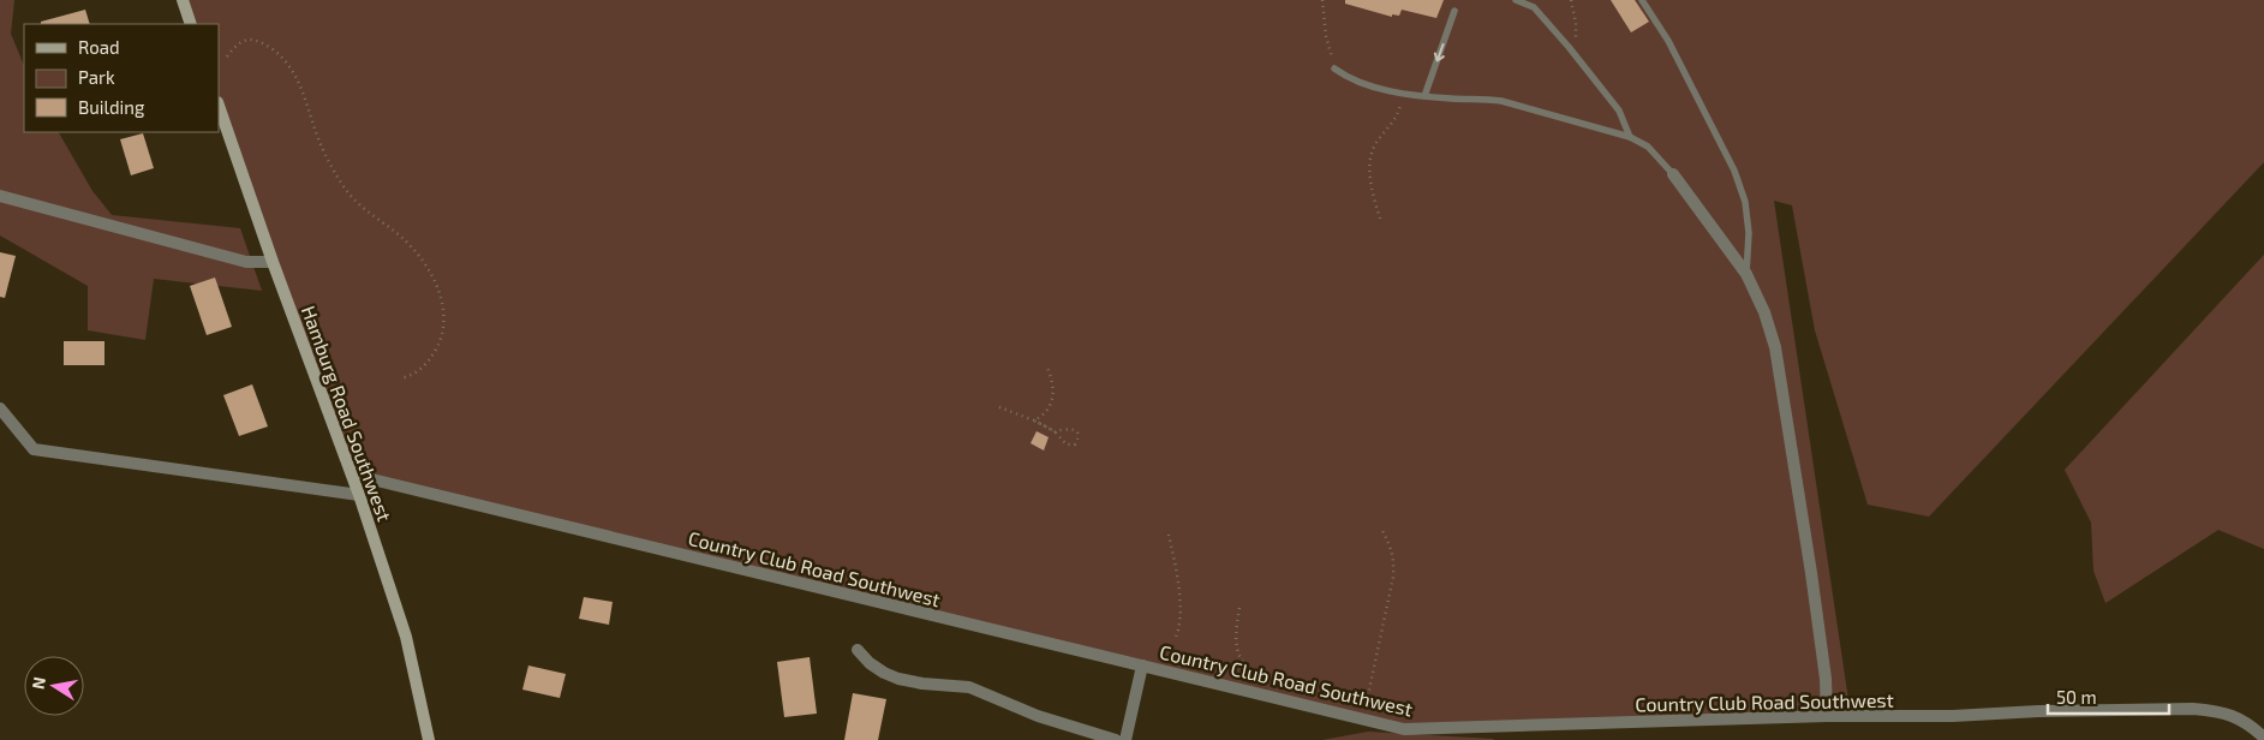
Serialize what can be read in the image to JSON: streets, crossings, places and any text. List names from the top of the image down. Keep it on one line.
{"streets":{"street":["Hamburg Road Southwest","Country Club Road Southwest"]},"crossings":[["Hamburg Road Southwest","Country Club Road Southwest"]],"legend":["Road","Park","Building"],"scale_bar":"50 m","north":"left"}
